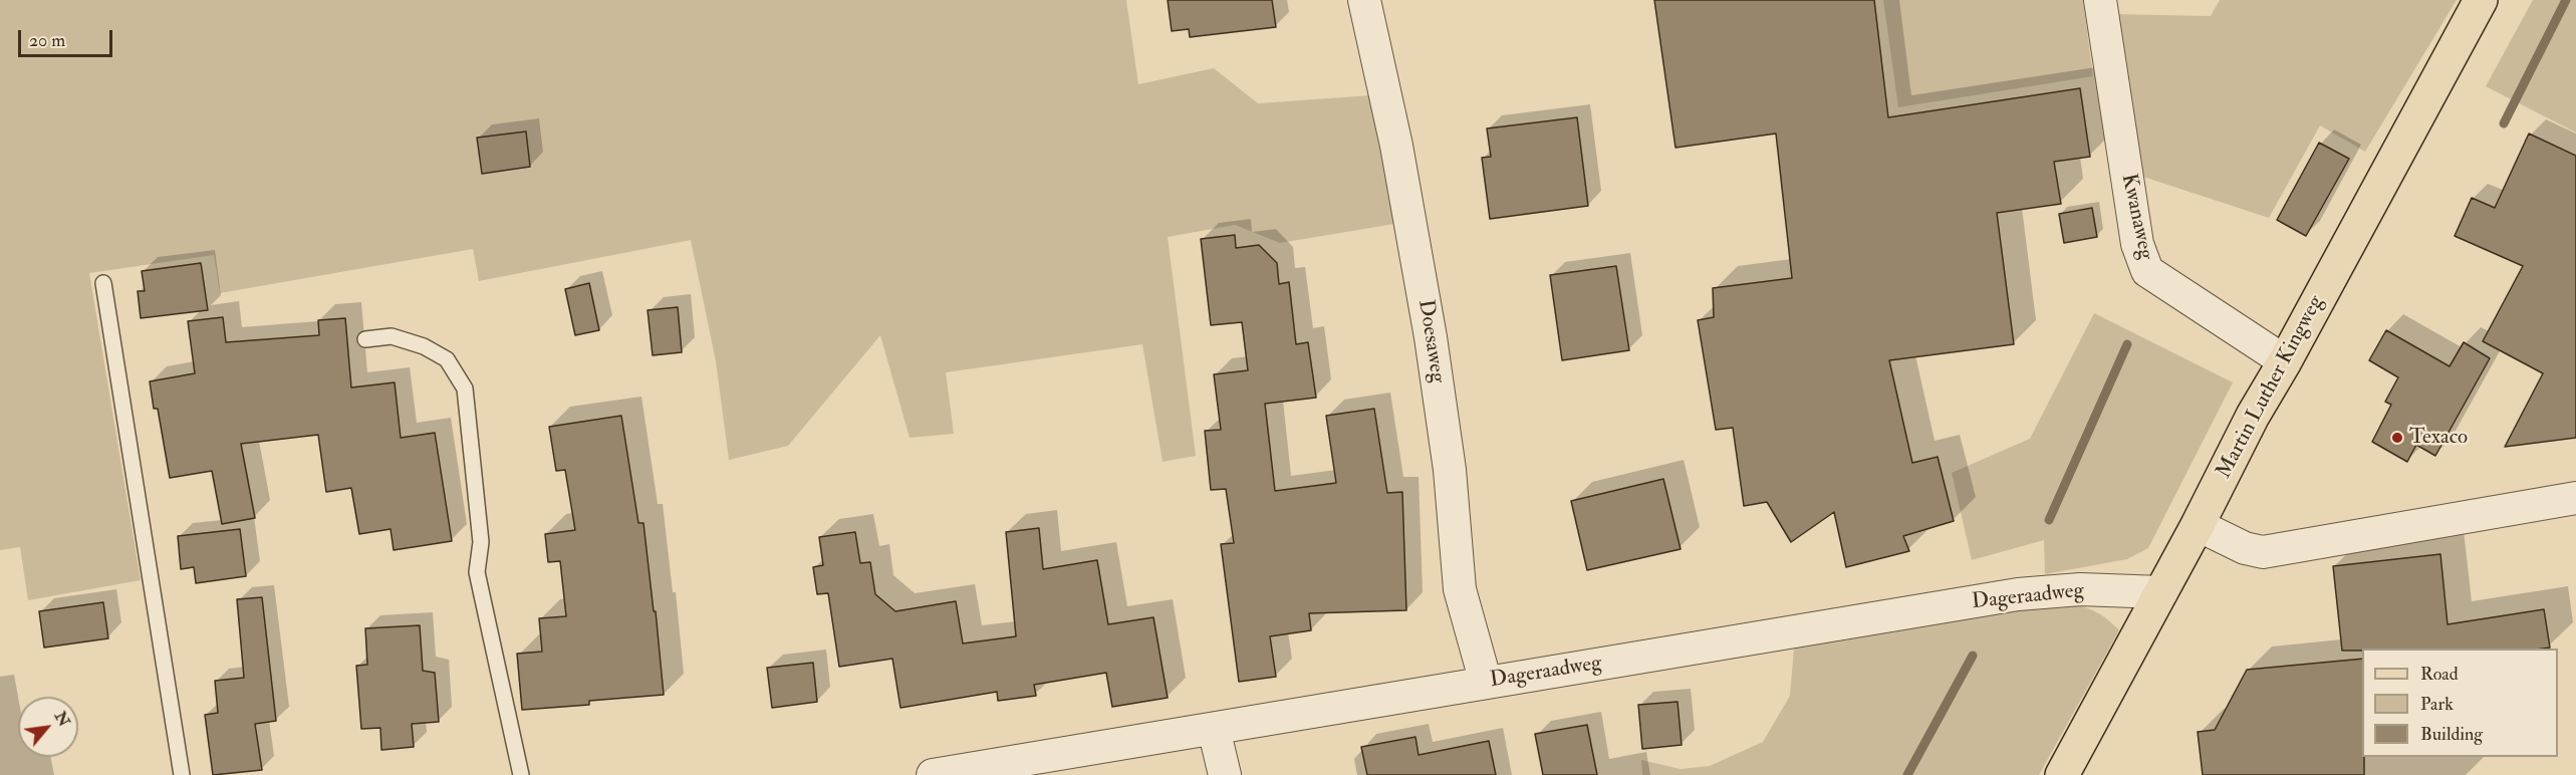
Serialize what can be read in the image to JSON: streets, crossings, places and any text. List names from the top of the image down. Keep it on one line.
{"streets":{"main road":["Martin Luther Kingweg"],"street":["Kwanaweg","Doesaweg","Dageraadweg"]},"crossings":[["Kwanaweg","Martin Luther Kingweg"],["Doesaweg","Dageraadweg"],["Martin Luther Kingweg","Dageraadweg"]],"places":["Texaco"],"legend":["Road","Park","Building"],"scale_bar":"20 m","north":"top right"}
